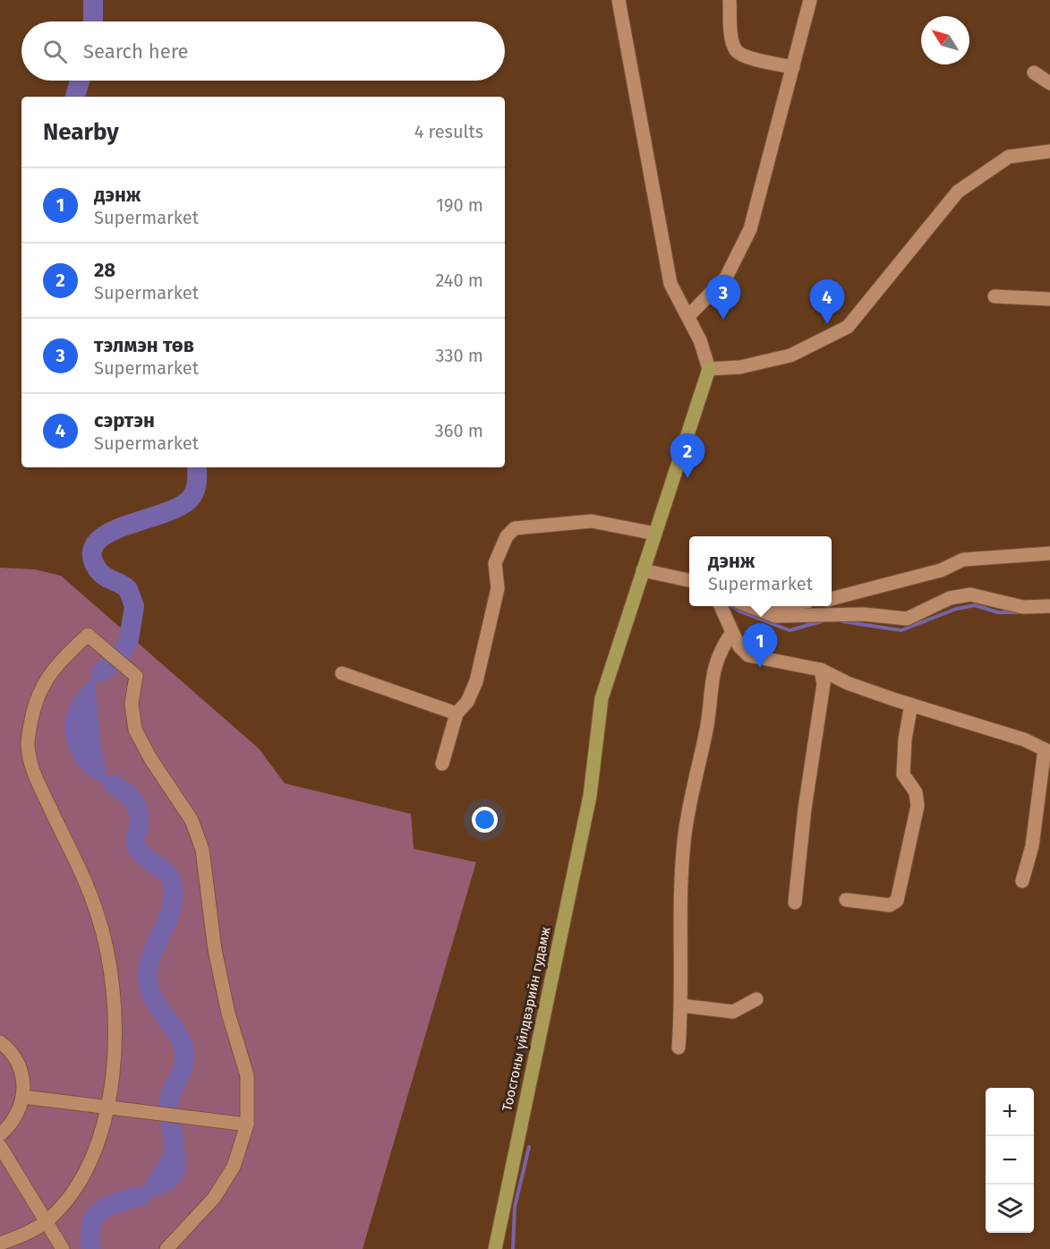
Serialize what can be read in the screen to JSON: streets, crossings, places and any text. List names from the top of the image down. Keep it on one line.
{"streets":{"main road":["Тоосгоны үйлдвэрийн гудамж"]},"north":"top left","page":{"search":"Search here","heading":["Nearby","4 results"],"list":[{"mark":"1","name":"дэнж","note":"Supermarket","value":"190 m"},{"mark":"2","name":"28","note":"Supermarket","value":"240 m"},{"mark":"3","name":"тэлмэн төв","note":"Supermarket","value":"330 m"},{"mark":"4","name":"сэртэн","note":"Supermarket","value":"360 m"}],"pins":["3","4","2","1"],"popup":["дэнж","Supermarket"],"map_buttons":["+","−"]}}
